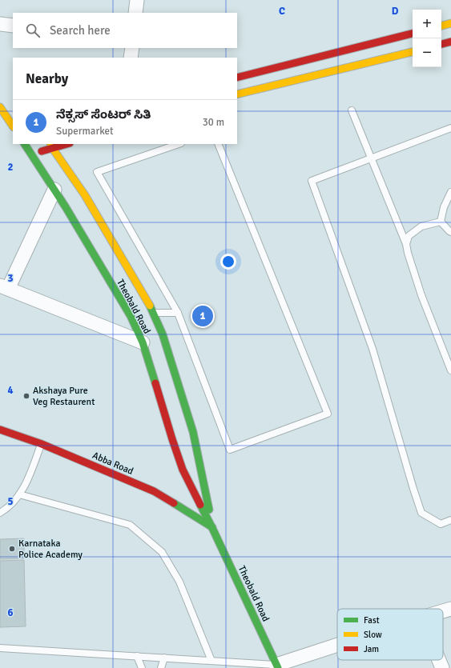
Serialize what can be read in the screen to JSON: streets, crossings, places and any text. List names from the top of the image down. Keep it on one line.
{"streets":{"main road":["Theobald Road","Abba Road"]},"crossings":[["Theobald Road","Abba Road"]],"places":["Akshaya Pure Veg Restaurent","Karnataka Police Academy"],"legend":["Fast","Slow","Jam"],"page":{"map_buttons":["+","−"],"search":"Search here","heading":"Nearby","list":[{"mark":"1","name":"ನೆಕ್ಸಸ್ ಸೆಂಟರ್ ಸಿತಿ","note":"Supermarket","value":"30 m"}],"pins":"1"},"grid":{"columns":["C","D"],"rows":["2","3","4","5","6"]}}
